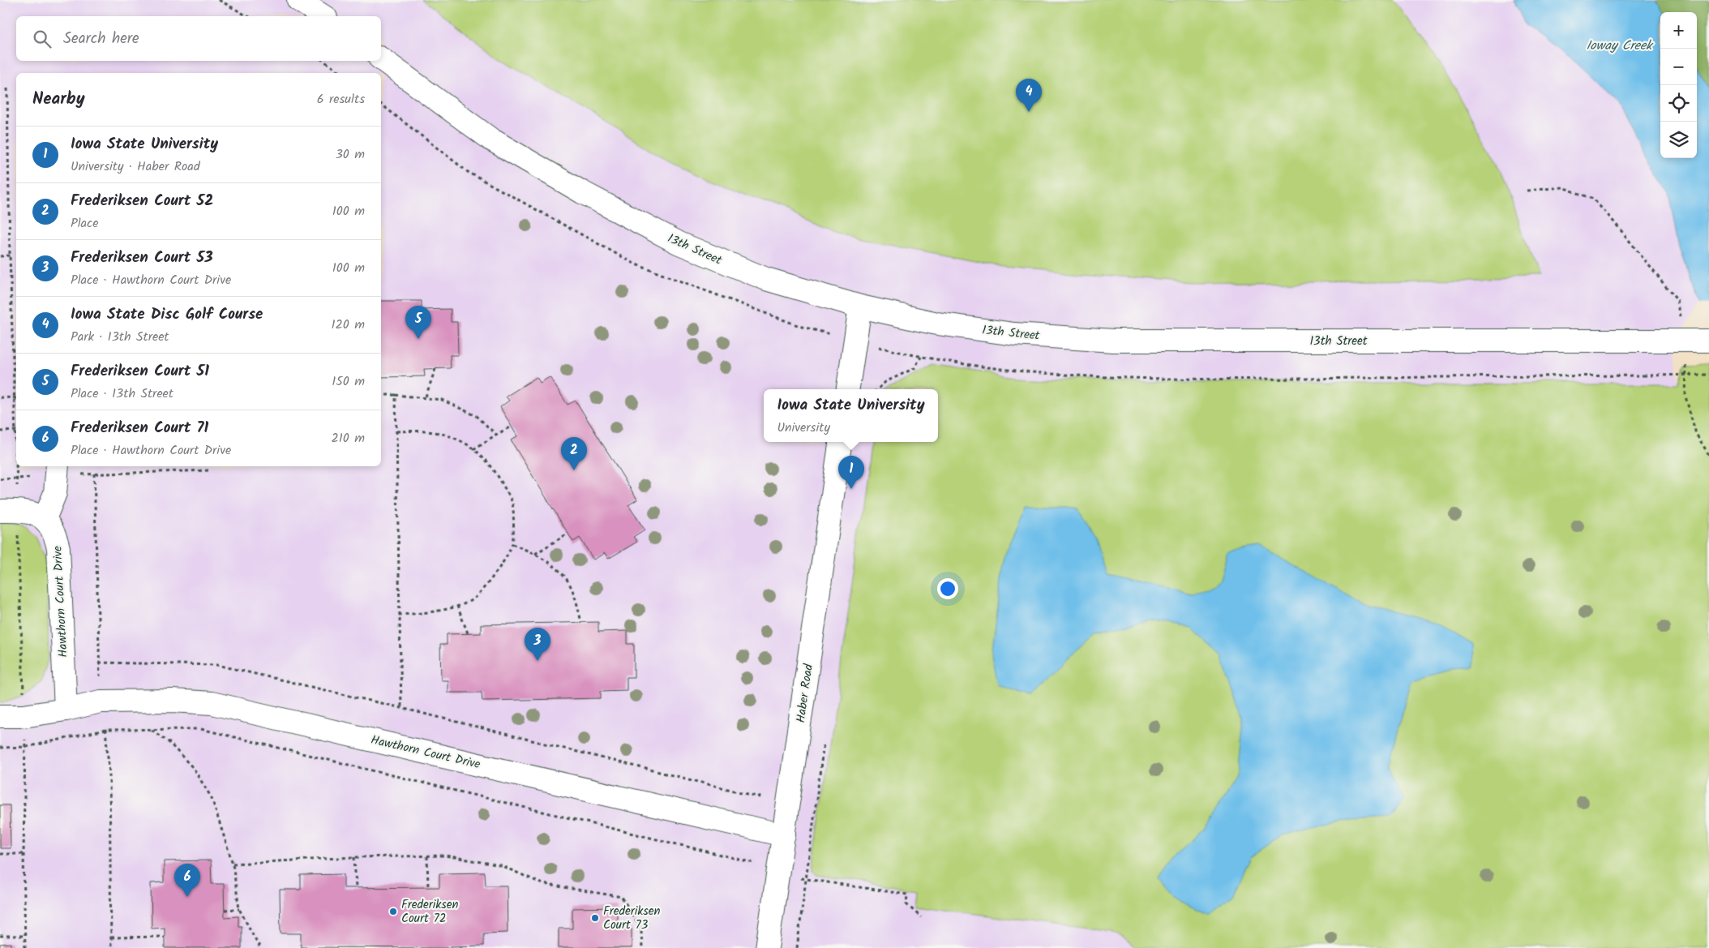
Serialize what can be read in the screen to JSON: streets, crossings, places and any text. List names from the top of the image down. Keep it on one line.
{"streets":{"street":["13th Street","Hawthorn Court Drive","Haber Road"]},"crossings":[["Hawthorn Court Drive","Haber Road"]],"water":["Ioway Creek"],"places":["Frederiksen Court 72","Frederiksen Court 73"],"page":{"map_buttons":["+","−"],"search":"Search here","heading":["Nearby","6 results"],"pins":["4","5","2","1","3","6"],"list":[{"mark":"1","name":"Iowa State University","note":"University · Haber Road","value":"30 m"},{"mark":"2","name":"Frederiksen Court 52","note":"Place","value":"100 m"},{"mark":"3","name":"Frederiksen Court 53","note":"Place · Hawthorn Court Drive","value":"100 m"},{"mark":"4","name":"Iowa State Disc Golf Course","note":"Park · 13th Street","value":"120 m"},{"mark":"5","name":"Frederiksen Court 51","note":"Place · 13th Street","value":"150 m"},{"mark":"6","name":"Frederiksen Court 71","note":"Place · Hawthorn Court Drive","value":"210 m"}],"popup":["Iowa State University","University"]}}
